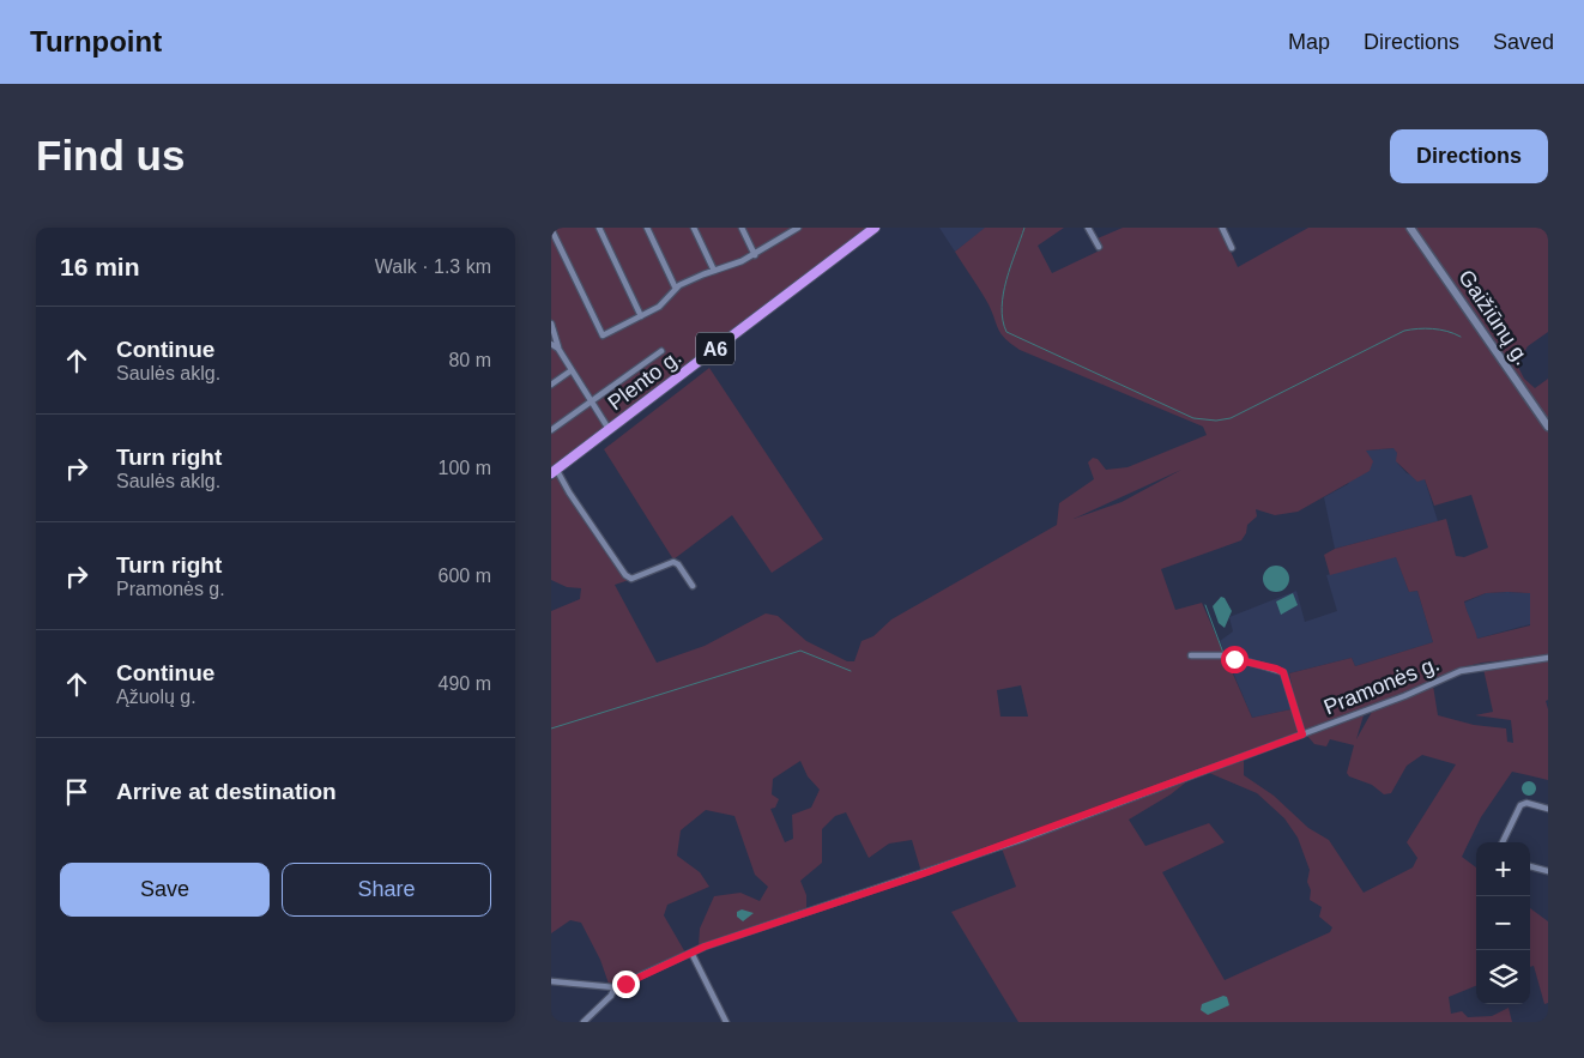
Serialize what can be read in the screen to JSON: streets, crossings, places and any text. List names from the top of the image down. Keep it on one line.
{"streets":{"highway":["A6","Plento g."],"main road":["Gaižiūnų g."],"street":["Pramonės g."]},"page":{"header":"Turnpoint","nav":["Map","Directions","Saved"],"buttons":["Directions",["Save","Share"]],"title":"Find us","heading":["16 min","Walk · 1.3 km"],"list":[["Continue","Saulės aklg.","80 m"],["Turn right","Saulės aklg.","100 m"],["Turn right","Pramonės g.","600 m"],["Continue","Ąžuolų g.","490 m"],"Arrive at destination"],"map_buttons":["+","−"]}}
